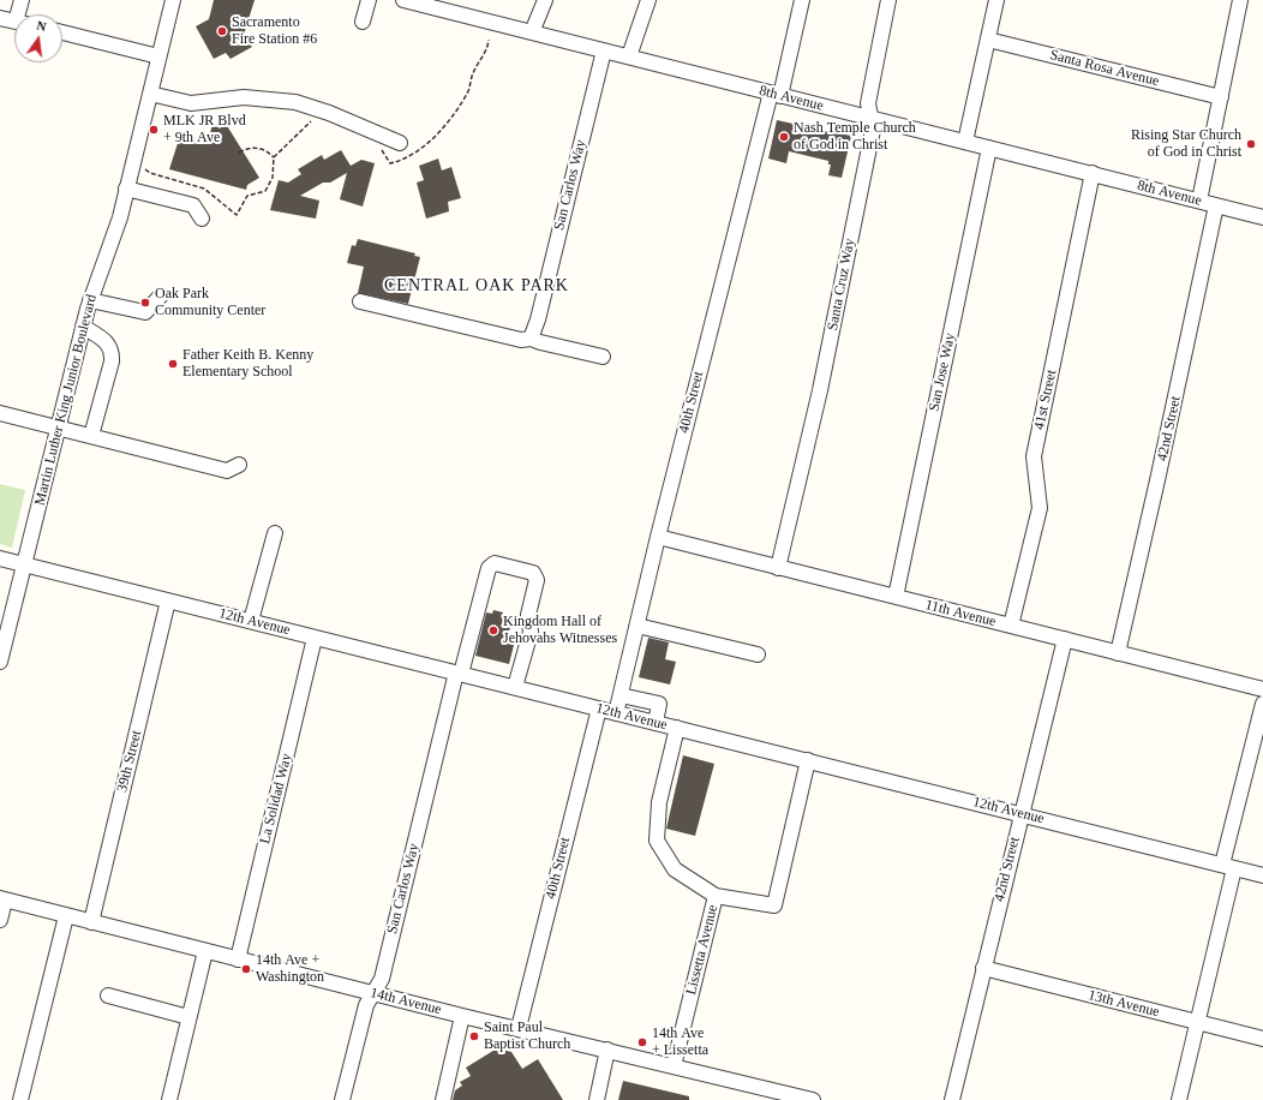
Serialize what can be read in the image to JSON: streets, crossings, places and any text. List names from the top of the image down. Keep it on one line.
{"streets":{"street":["Santa Rosa Avenue","8th Avenue","San Carlos Way","Santa Cruz Way","San Jose Way","Martin Luther King Junior Boulevard","41st Street","40th Street","42nd Street","11th Avenue","12th Avenue","39th Street","La Solidad Way","Lissetta Avenue","14th Avenue","13th Avenue"]},"crossings":[["8th Avenue","San Carlos Way"],["8th Avenue","Santa Cruz Way"],["8th Avenue","San Jose Way"],["8th Avenue","41st Street"],["8th Avenue","40th Street"],["8th Avenue","42nd Street"],["San Carlos Way","12th Avenue"],["San Carlos Way","14th Avenue"],["Santa Cruz Way","11th Avenue"],["San Jose Way","11th Avenue"],["Martin Luther King Junior Boulevard","12th Avenue"],["41st Street","11th Avenue"],["40th Street","11th Avenue"],["40th Street","12th Avenue"],["40th Street","14th Avenue"],["42nd Street","11th Avenue"],["42nd Street","12th Avenue"],["42nd Street","13th Avenue"],["12th Avenue","39th Street"],["12th Avenue","La Solidad Way"],["12th Avenue","Lissetta Avenue"],["39th Street","14th Avenue"],["La Solidad Way","14th Avenue"],["Lissetta Avenue","14th Avenue"]],"districts":["CENTRAL OAK PARK"],"places":["Sacramento Fire Station #6","MLK JR Blvd + 9th Ave","Nash Temple Church of God in Christ","Rising Star Church of God in Christ","Oak Park Community Center","Father Keith B. Kenny Elementary School","Kingdom Hall of Jehovahs Witnesses","14th Ave + Washington","Saint Paul Baptist Church","14th Ave + Lissetta"],"north":"top"}
